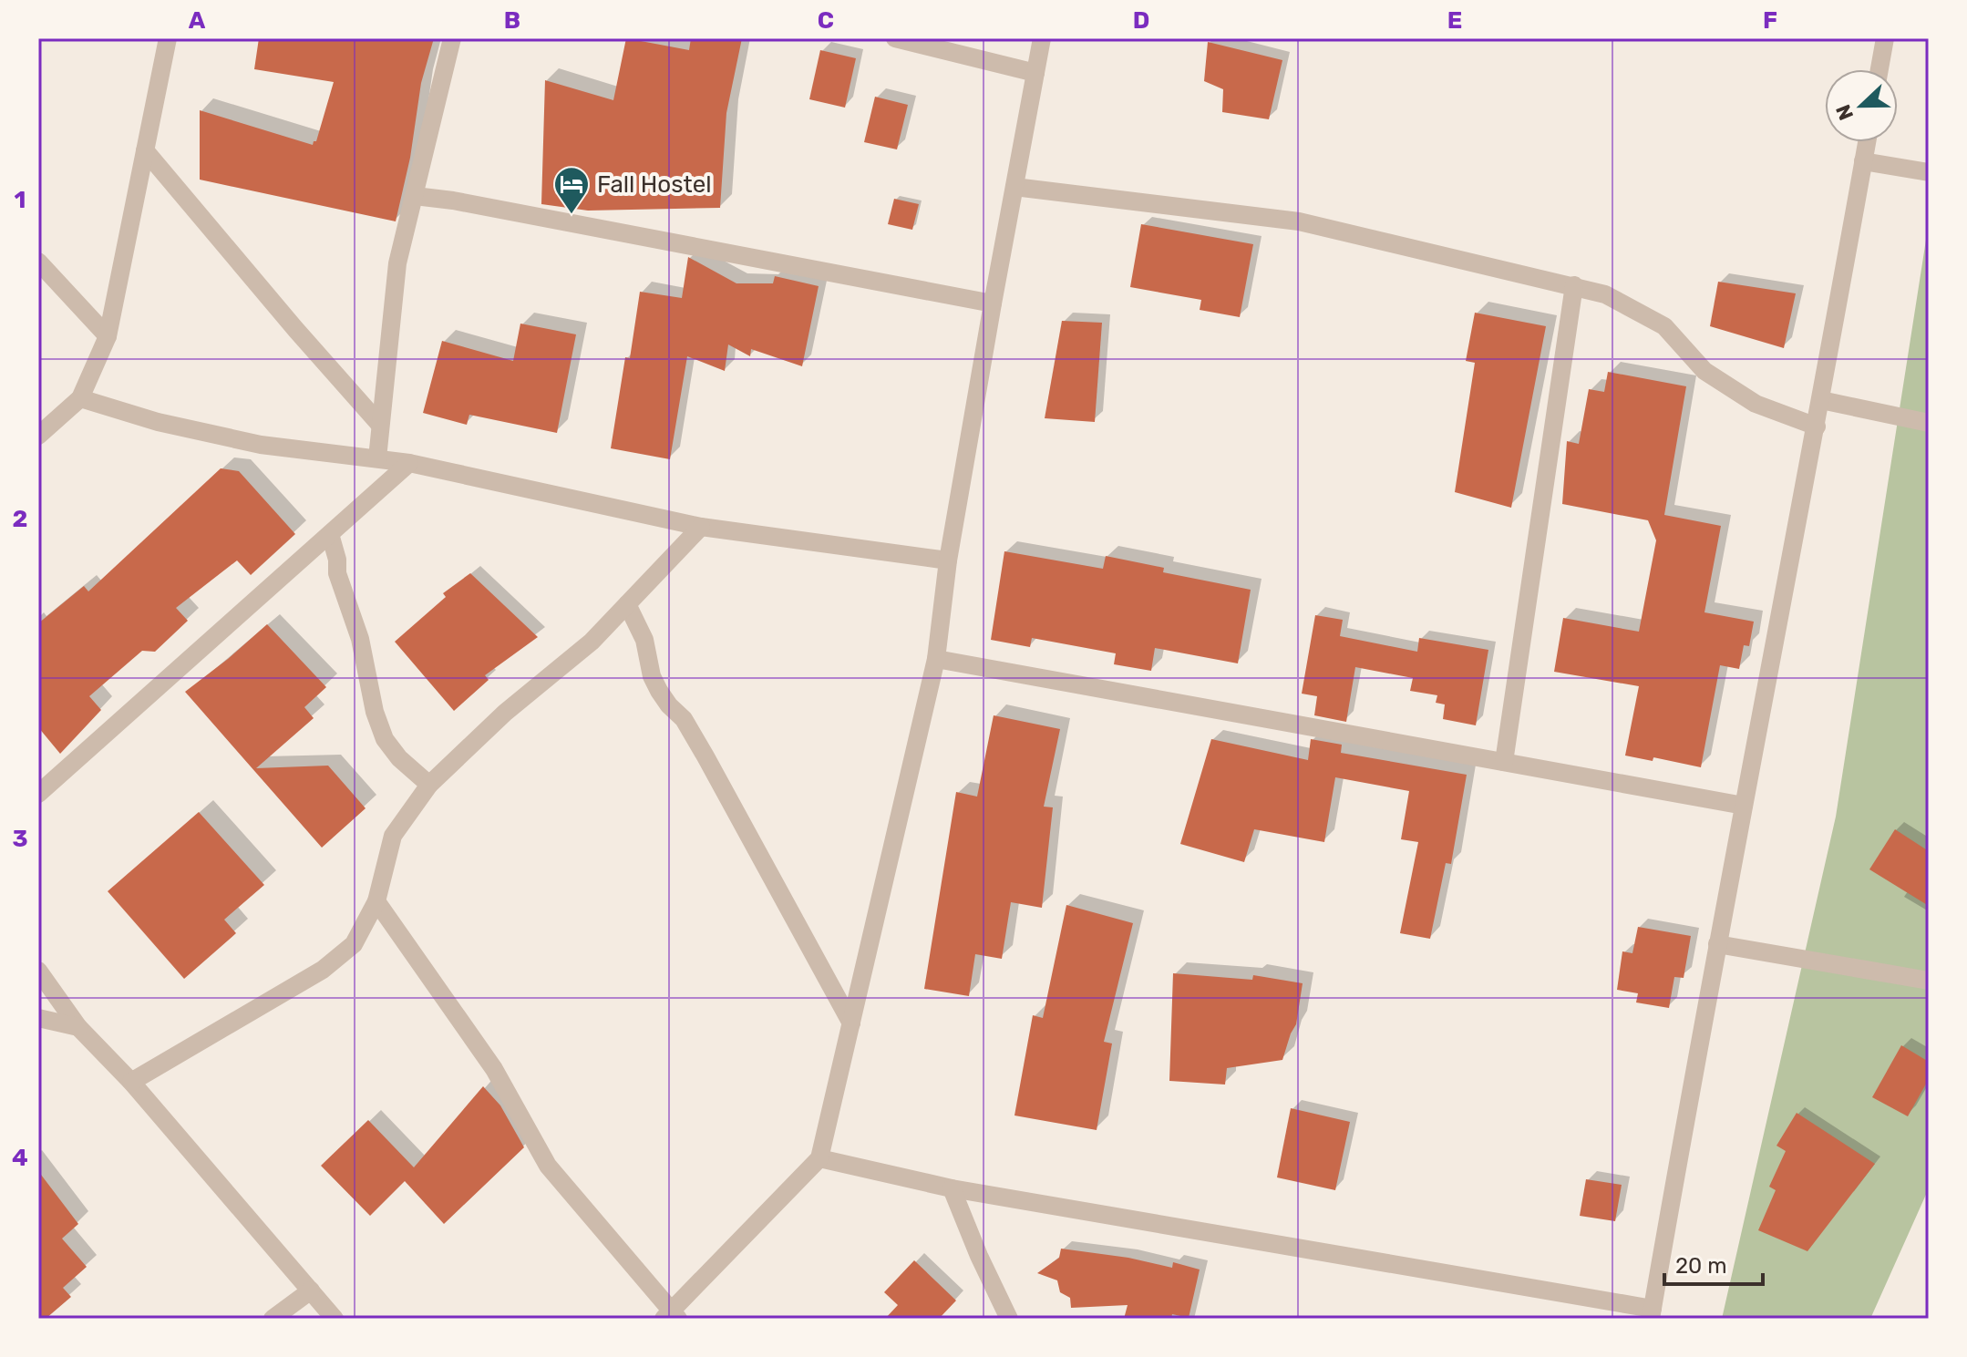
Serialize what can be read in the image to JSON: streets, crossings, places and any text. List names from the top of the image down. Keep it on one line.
{"places":{"hotel":["Fall Hostel"]},"scale_bar":"20 m","north":"left","grid":{"columns":["A","B","C","D","E","F"],"rows":["1","2","3","4"]}}
